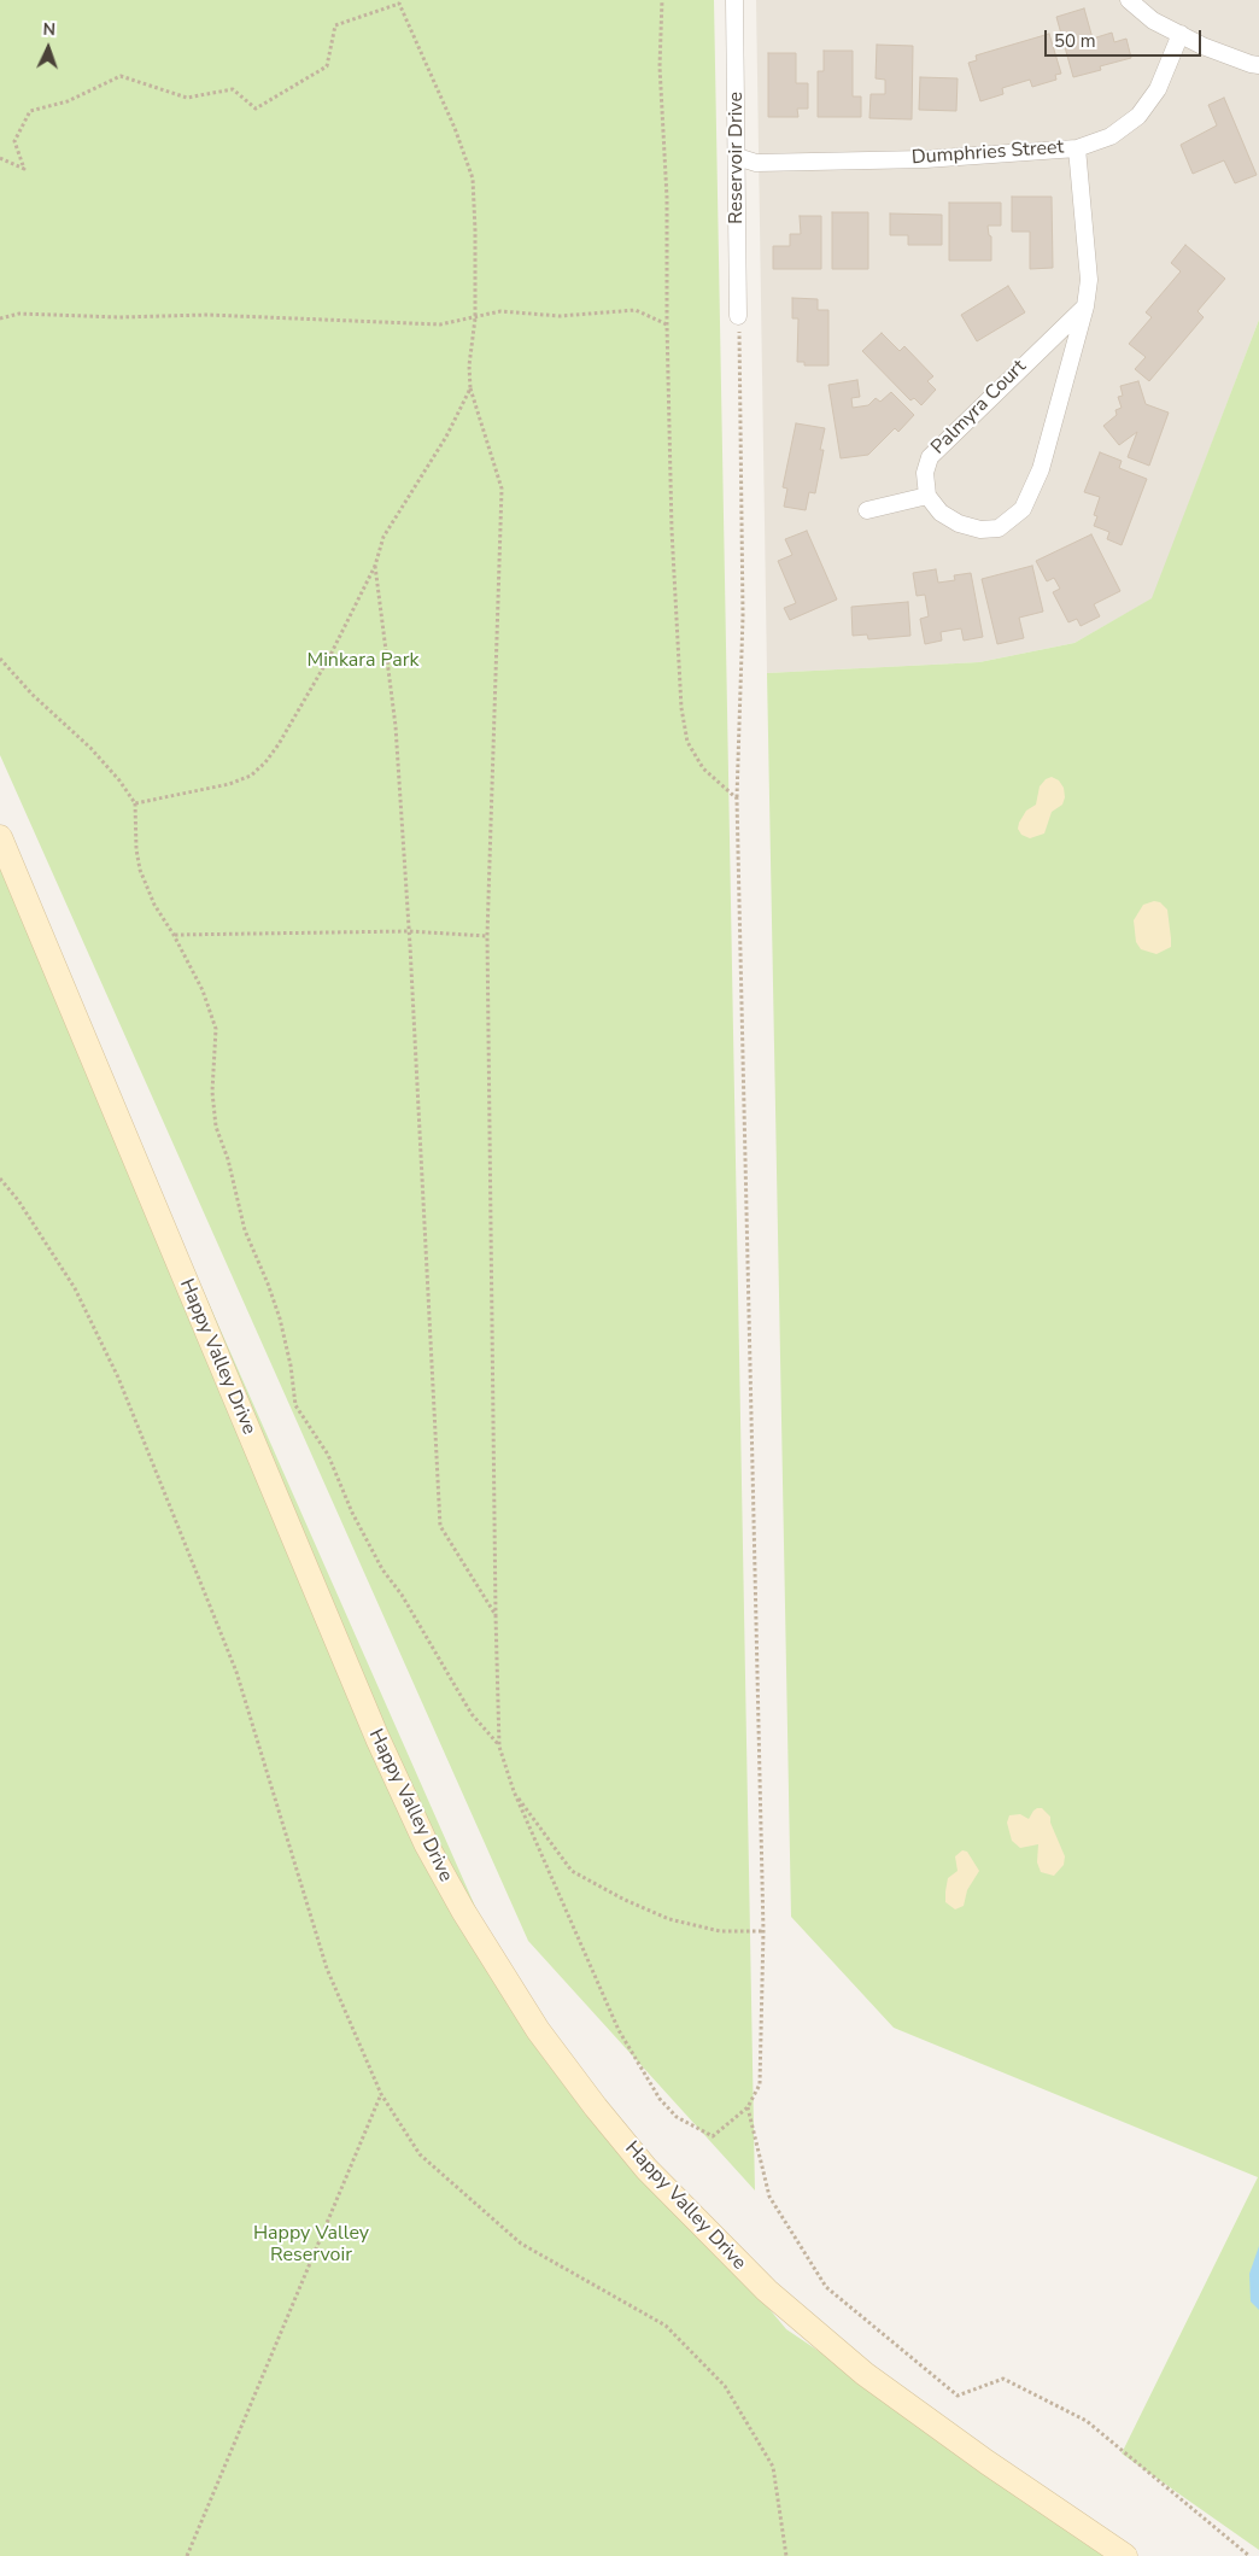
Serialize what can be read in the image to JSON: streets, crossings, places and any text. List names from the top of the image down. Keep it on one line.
{"streets":{"main road":["Happy Valley Drive"],"street":["Dumphries Street","Reservoir Drive","Palmyra Court"]},"crossings":[["Dumphries Street","Reservoir Drive"]],"parks":["Minkara Park","Happy Valley Reservoir"],"scale_bar":"50 m","north":"top"}
